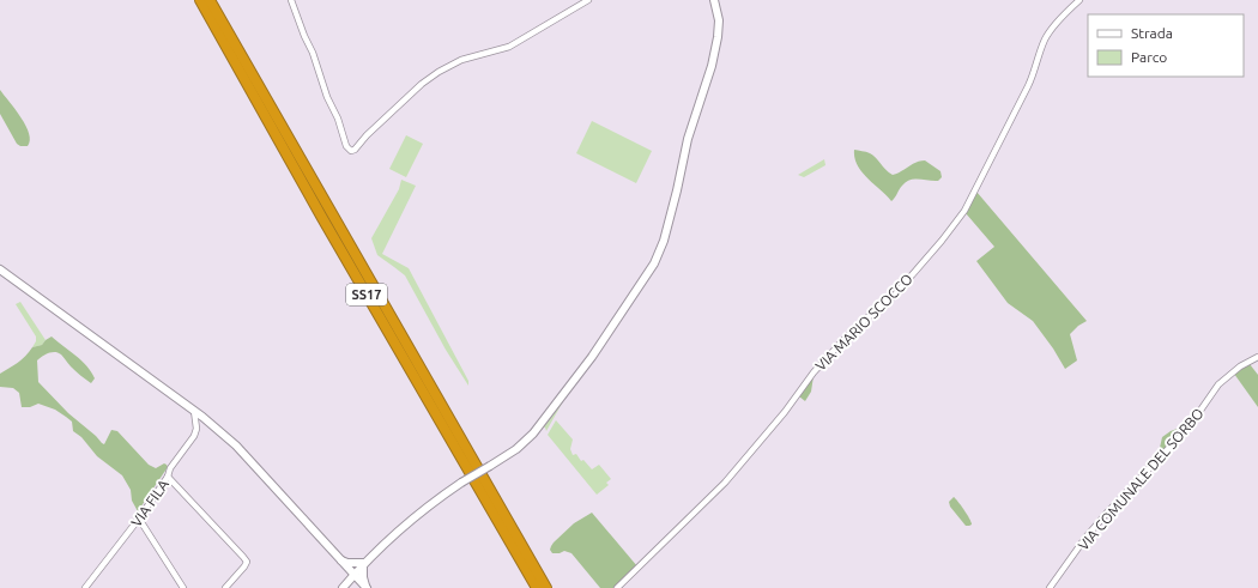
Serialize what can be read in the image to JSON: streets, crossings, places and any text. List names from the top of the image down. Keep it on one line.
{"streets":{"highway":["SS17"],"street":["VIA MARIO SCOCCO","VIA COMUNALE DEL SORBO","VIA FILA"]},"legend":["Strada","Parco"]}
